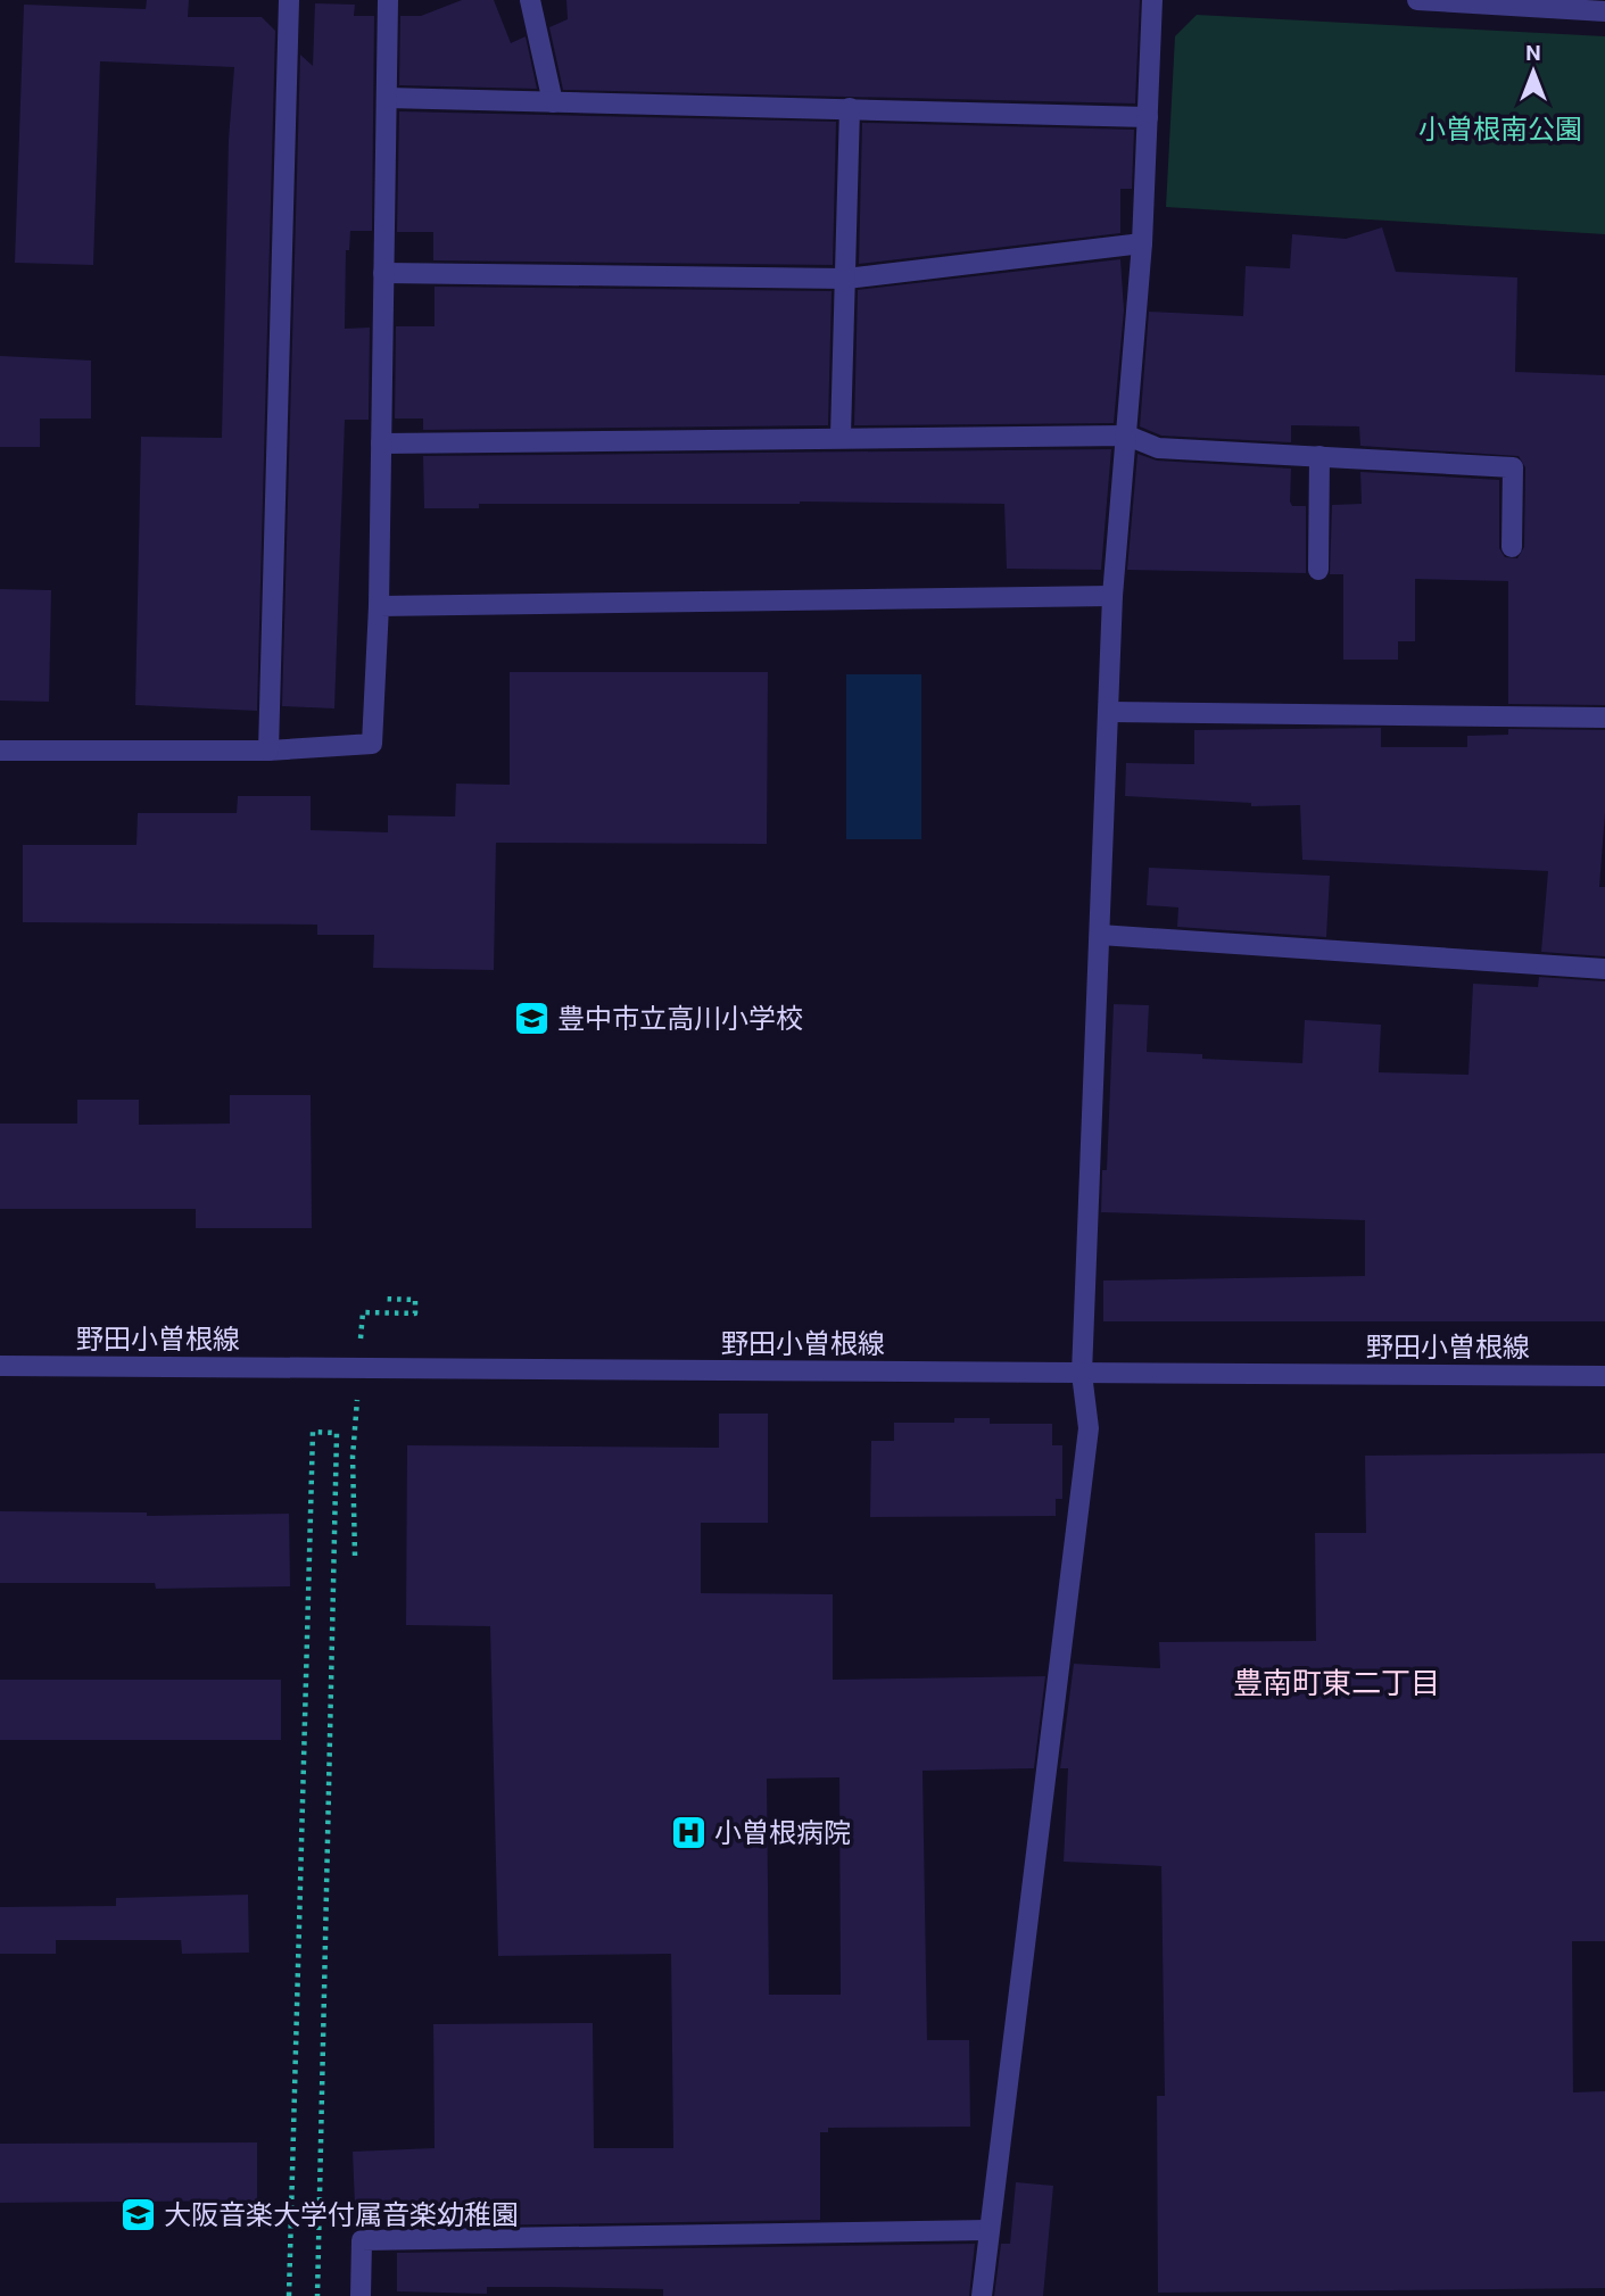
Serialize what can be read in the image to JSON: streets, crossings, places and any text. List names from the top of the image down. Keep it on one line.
{"streets":{"street":["野田小曽根線"]},"districts":["豊南町東二丁目"],"parks":["小曽根南公園"],"places":{"school or university":["豊中市立高川小学校","大阪音楽大学付属音楽幼稚園"],"hospital":["小曽根病院"]},"north":"top"}
